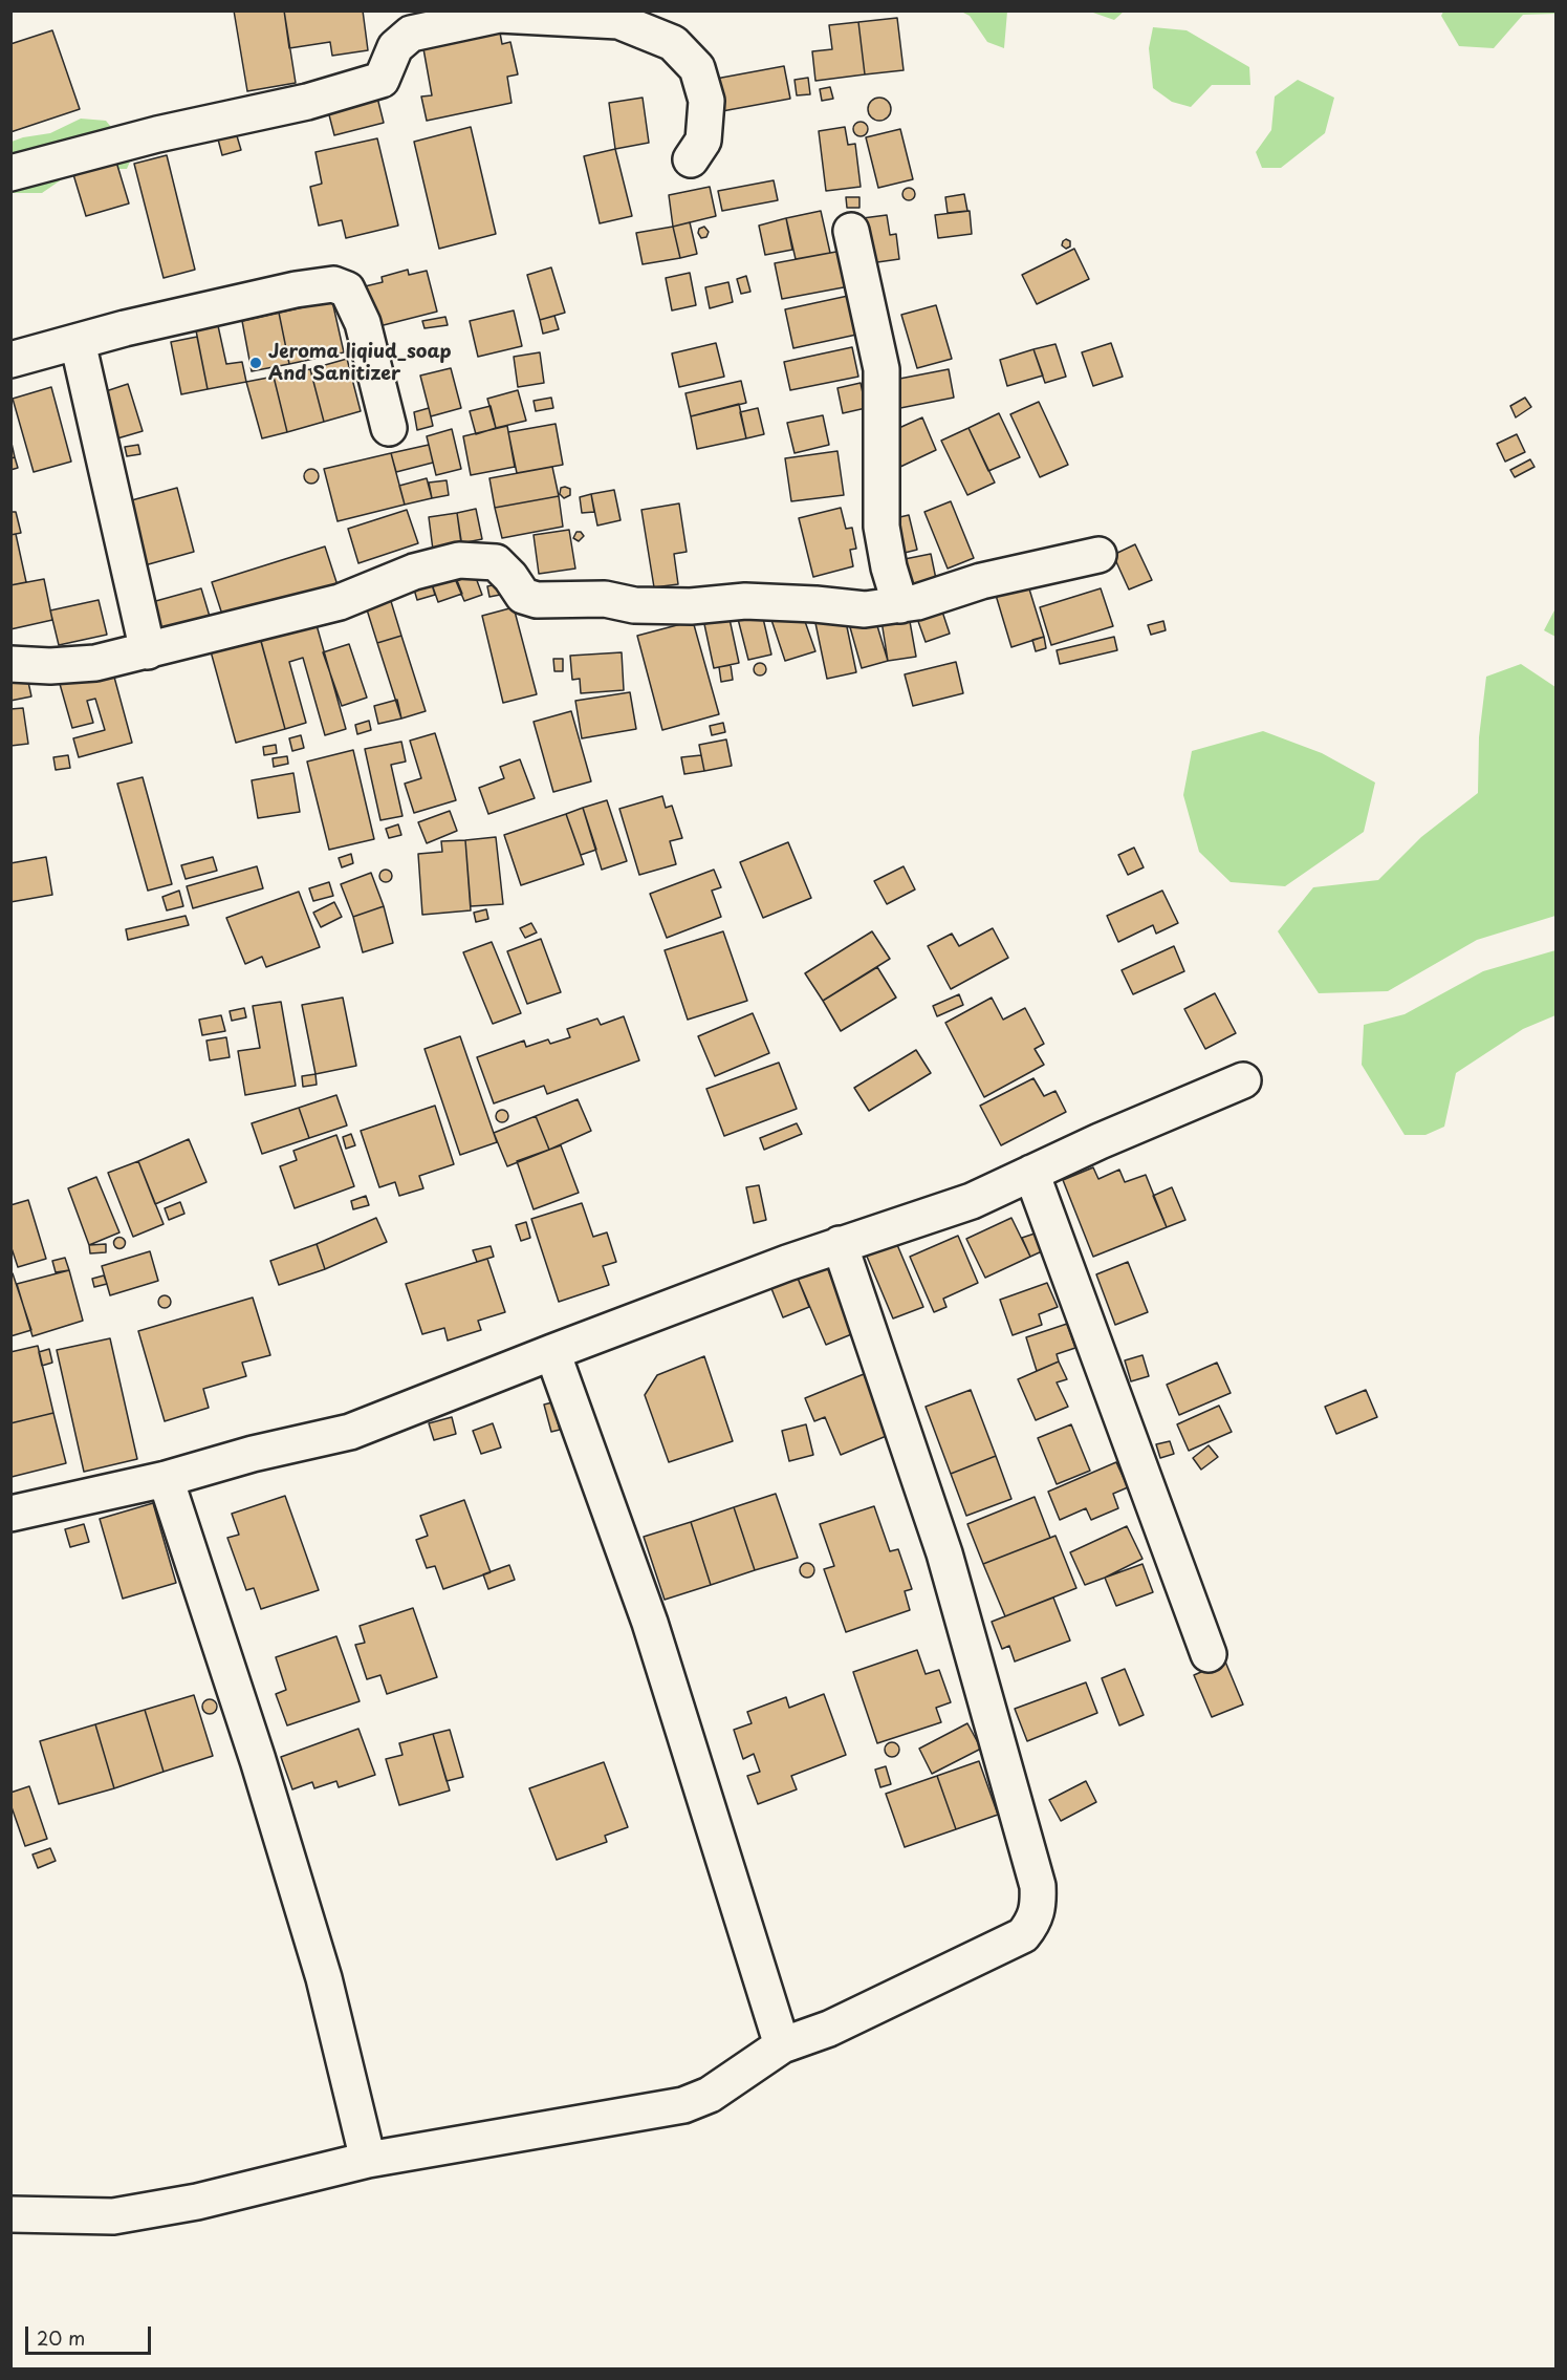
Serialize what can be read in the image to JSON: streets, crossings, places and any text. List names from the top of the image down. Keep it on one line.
{"places":["Jeroma liqiud_soap And Sanitizer"],"scale_bar":"20 m"}
